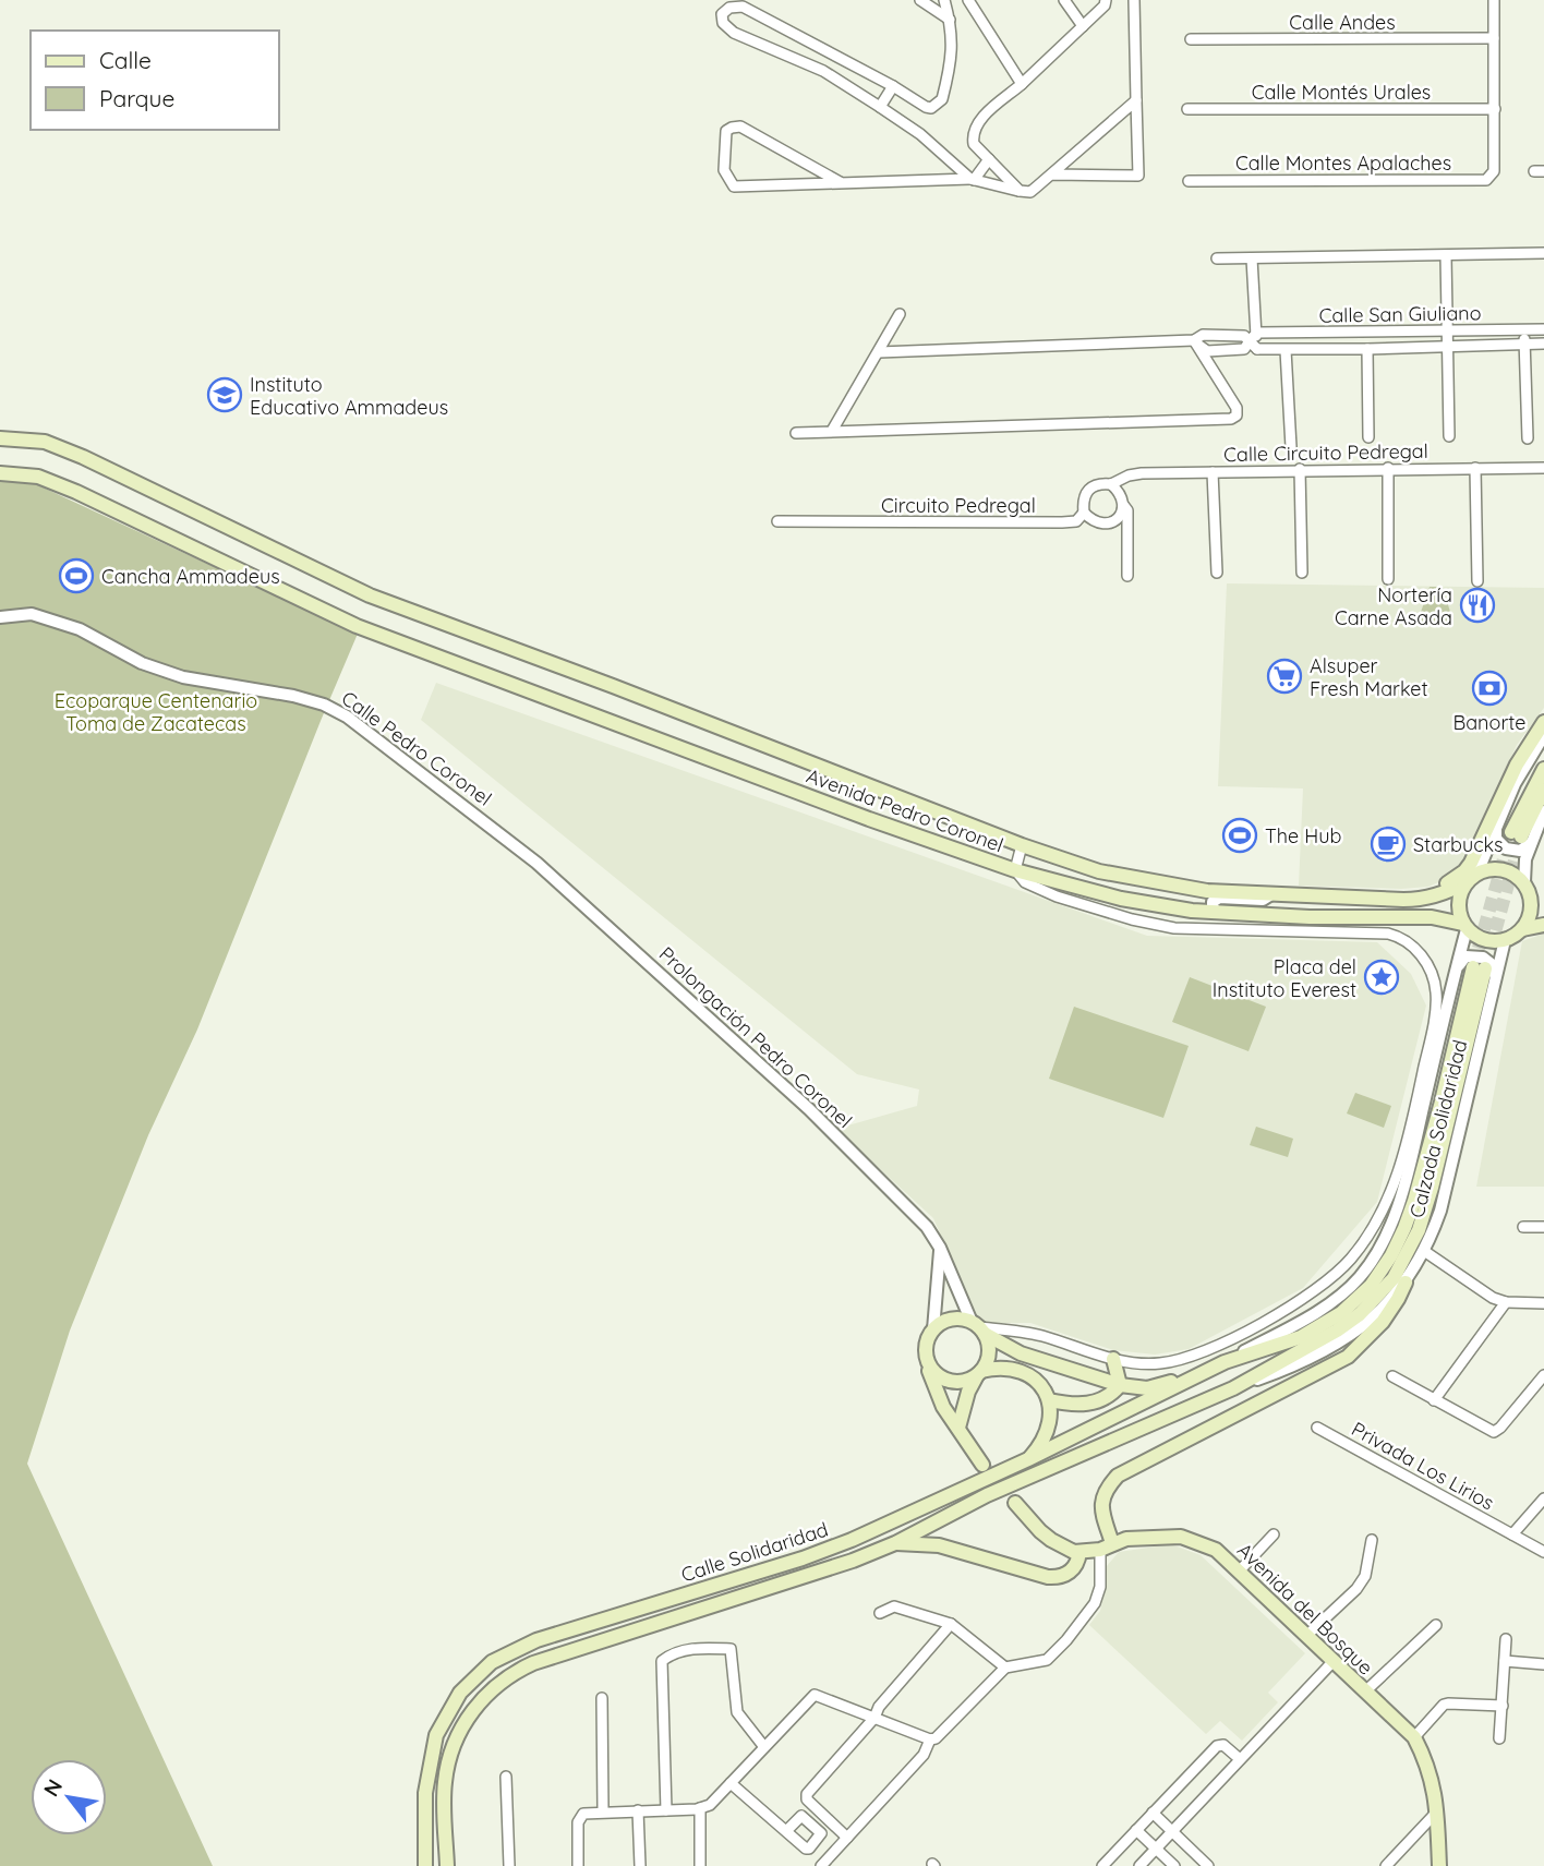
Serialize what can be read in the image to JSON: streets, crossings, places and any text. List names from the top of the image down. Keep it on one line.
{"streets":{"main road":["Avenida Pedro Coronel","Calzada Solidaridad","Calle Solidaridad","Avenida del Bosque"],"street":["Calle Andes","Calle Montés Urales","Calle Montes Apalaches","Calle San Giuliano","Calle Circuito Pedregal","Circuito Pedregal","Calle Pedro Coronel","Prolongación Pedro Coronel","Privada Los Lirios"]},"crossings":[["Calle Montés Urales","Calle Montes Apalaches"],["Calle Circuito Pedregal","Circuito Pedregal"],["Calle Pedro Coronel","Prolongación Pedro Coronel"],["Avenida Pedro Coronel","Calzada Solidaridad"],["Calzada Solidaridad","Calle Solidaridad"]],"parks":["Ecoparque Centenario Toma de Zacatecas"],"places":{"school or university":["Instituto Educativo Ammadeus"],"sports":["Cancha Ammadeus","The Hub"],"restaurant":["Nortería Carne Asada"],"supermarket":["Alsuper Fresh Market"],"bank":["Banorte"],"cafe":["Starbucks"],"place":["Placa del Instituto Everest"]},"legend":["Calle","Parque"],"north":"top left"}
